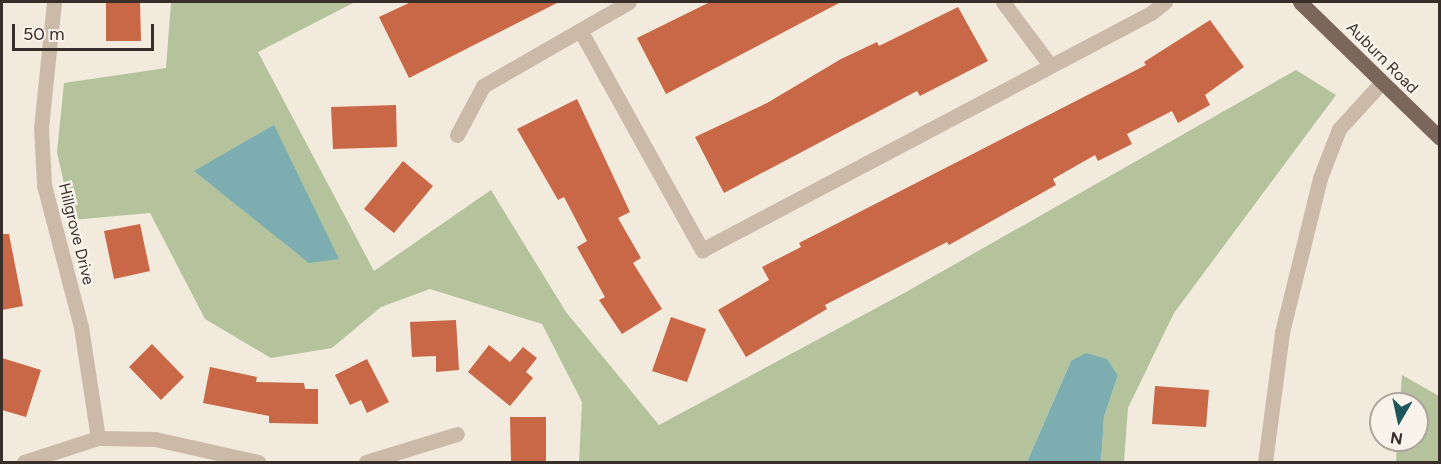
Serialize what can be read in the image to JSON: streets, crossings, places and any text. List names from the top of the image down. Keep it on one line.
{"streets":{"main road":["Auburn Road"],"street":["Hillgrove Drive"]},"scale_bar":"50 m","north":"bottom"}
